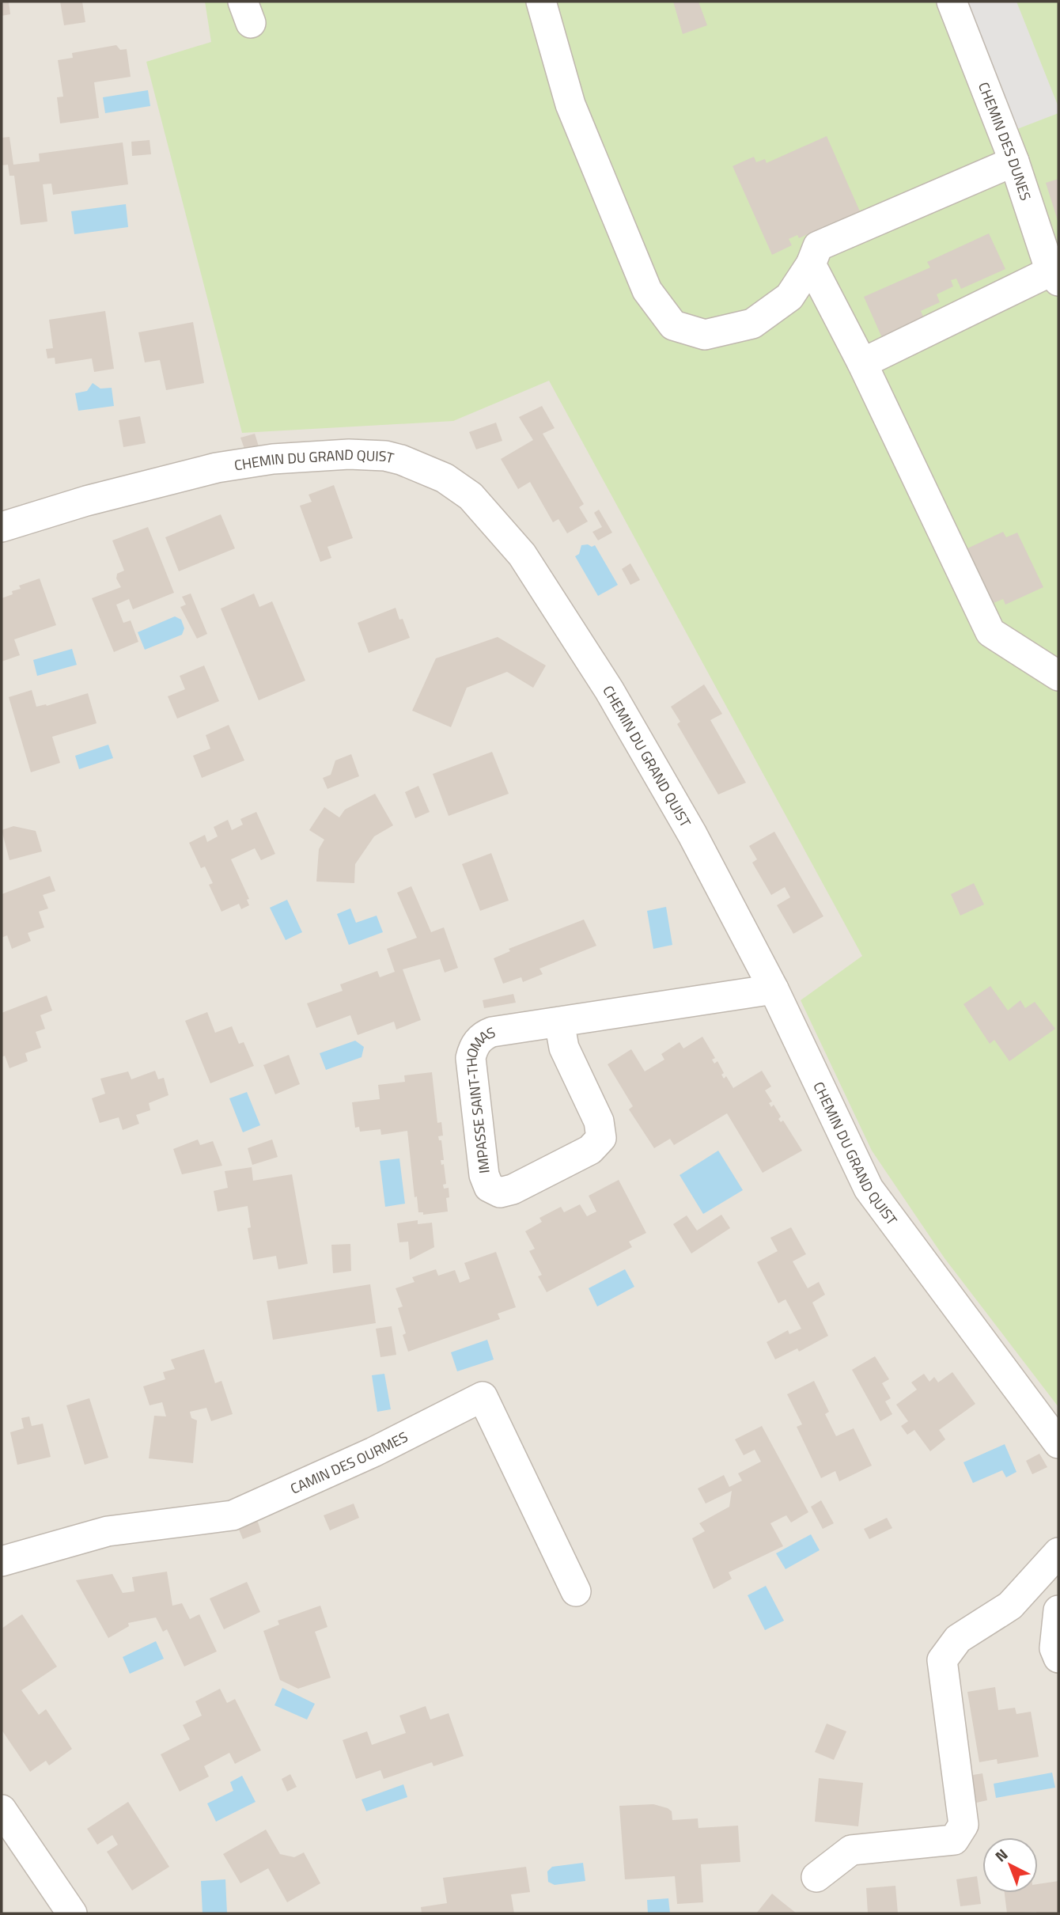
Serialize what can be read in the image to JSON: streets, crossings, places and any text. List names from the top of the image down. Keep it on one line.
{"streets":{"street":["CHEMIN DES DUNES","CHEMIN DU GRAND QUIST","IMPASSE SAINT-THOMAS","CAMIN DES OURMES"]},"crossings":[["CHEMIN DU GRAND QUIST","IMPASSE SAINT-THOMAS"]],"north":"top left"}
